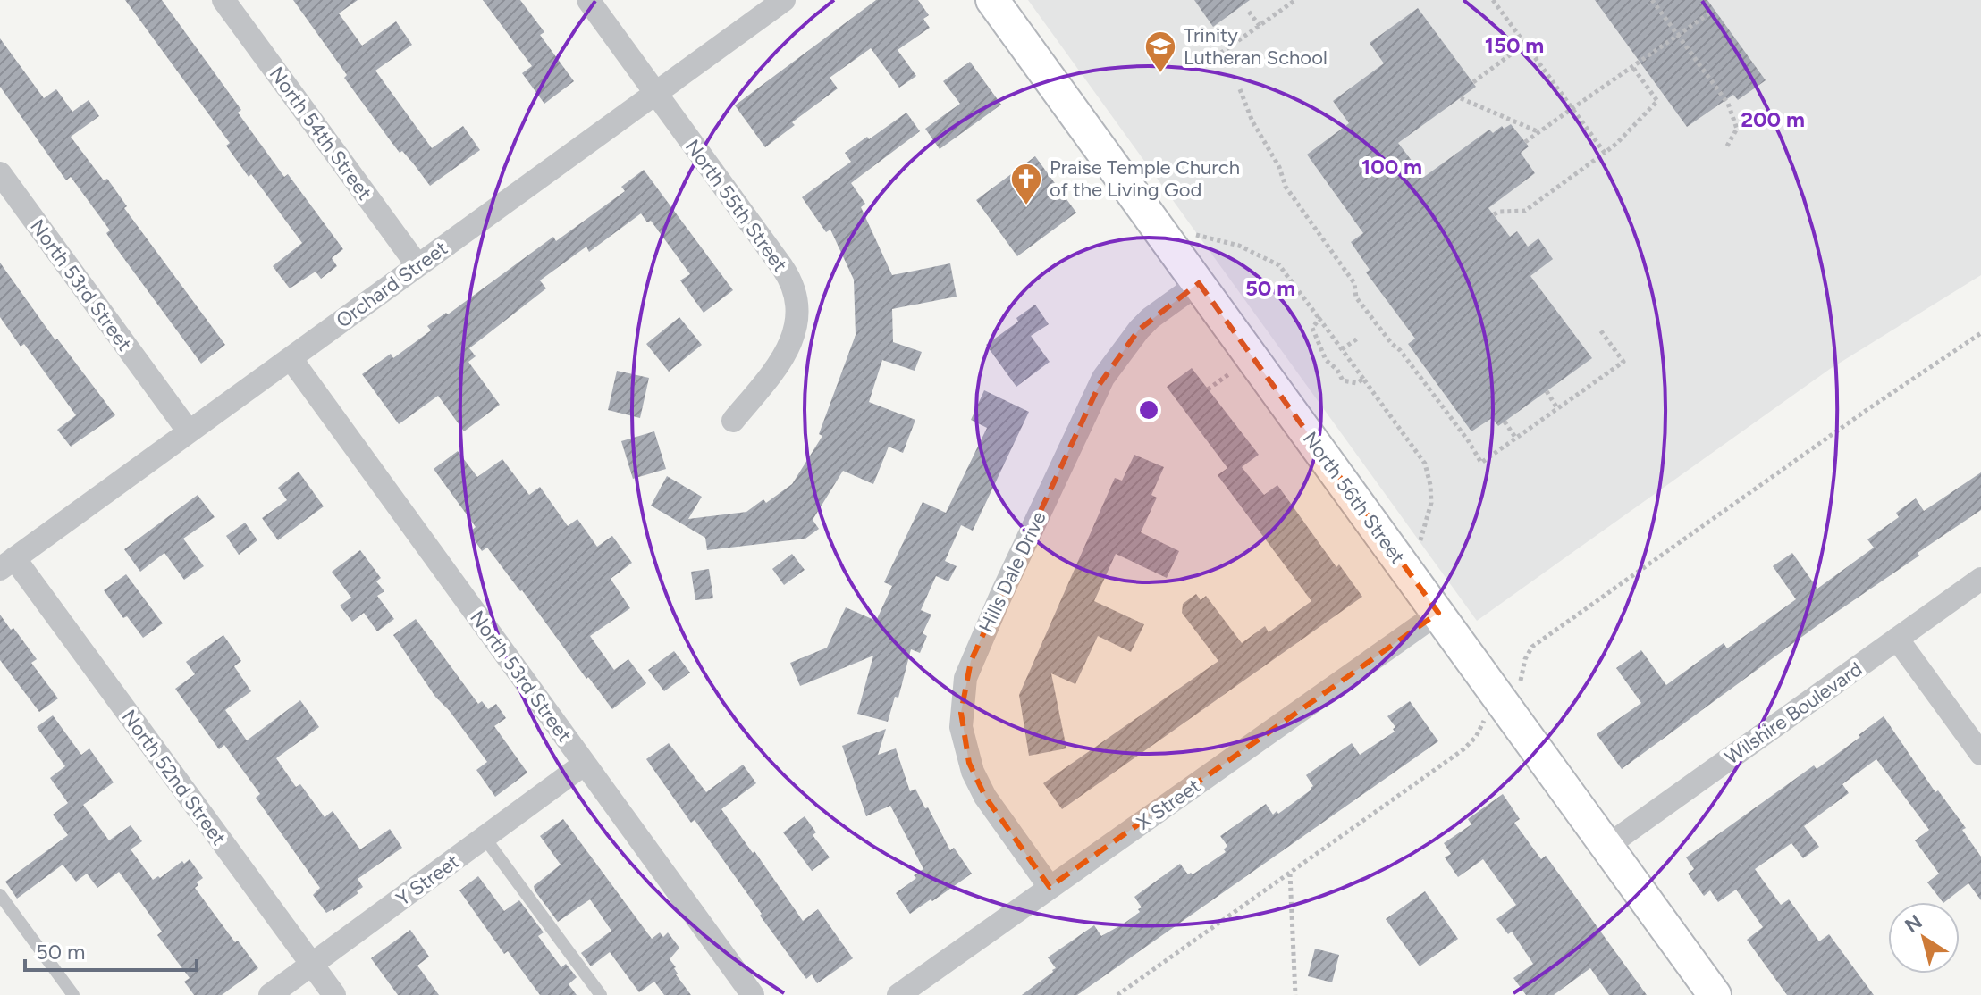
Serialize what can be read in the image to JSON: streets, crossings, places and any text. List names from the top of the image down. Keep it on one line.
{"streets":{"main road":["North 56th Street"],"street":["North 54th Street","North 55th Street","Orchard Street","North 53rd Street","Hills Dale Drive","Wilshire Boulevard","North 52nd Street","X Street","Y Street"]},"crossings":[["North 54th Street","Orchard Street"],["North 55th Street","Orchard Street"],["Orchard Street","North 53rd Street"],["Orchard Street","North 52nd Street"],["North 53rd Street","Y Street"],["North 56th Street","Hills Dale Drive"],["North 56th Street","Wilshire Boulevard"],["North 56th Street","X Street"],["Hills Dale Drive","X Street"],["North 52nd Street","Y Street"]],"places":{"school or university":["Trinity Lutheran School"],"church":["Praise Temple Church of the Living God"]},"scale_bar":"50 m","north":"top left","rings":["150 m","200 m","100 m","50 m"]}
